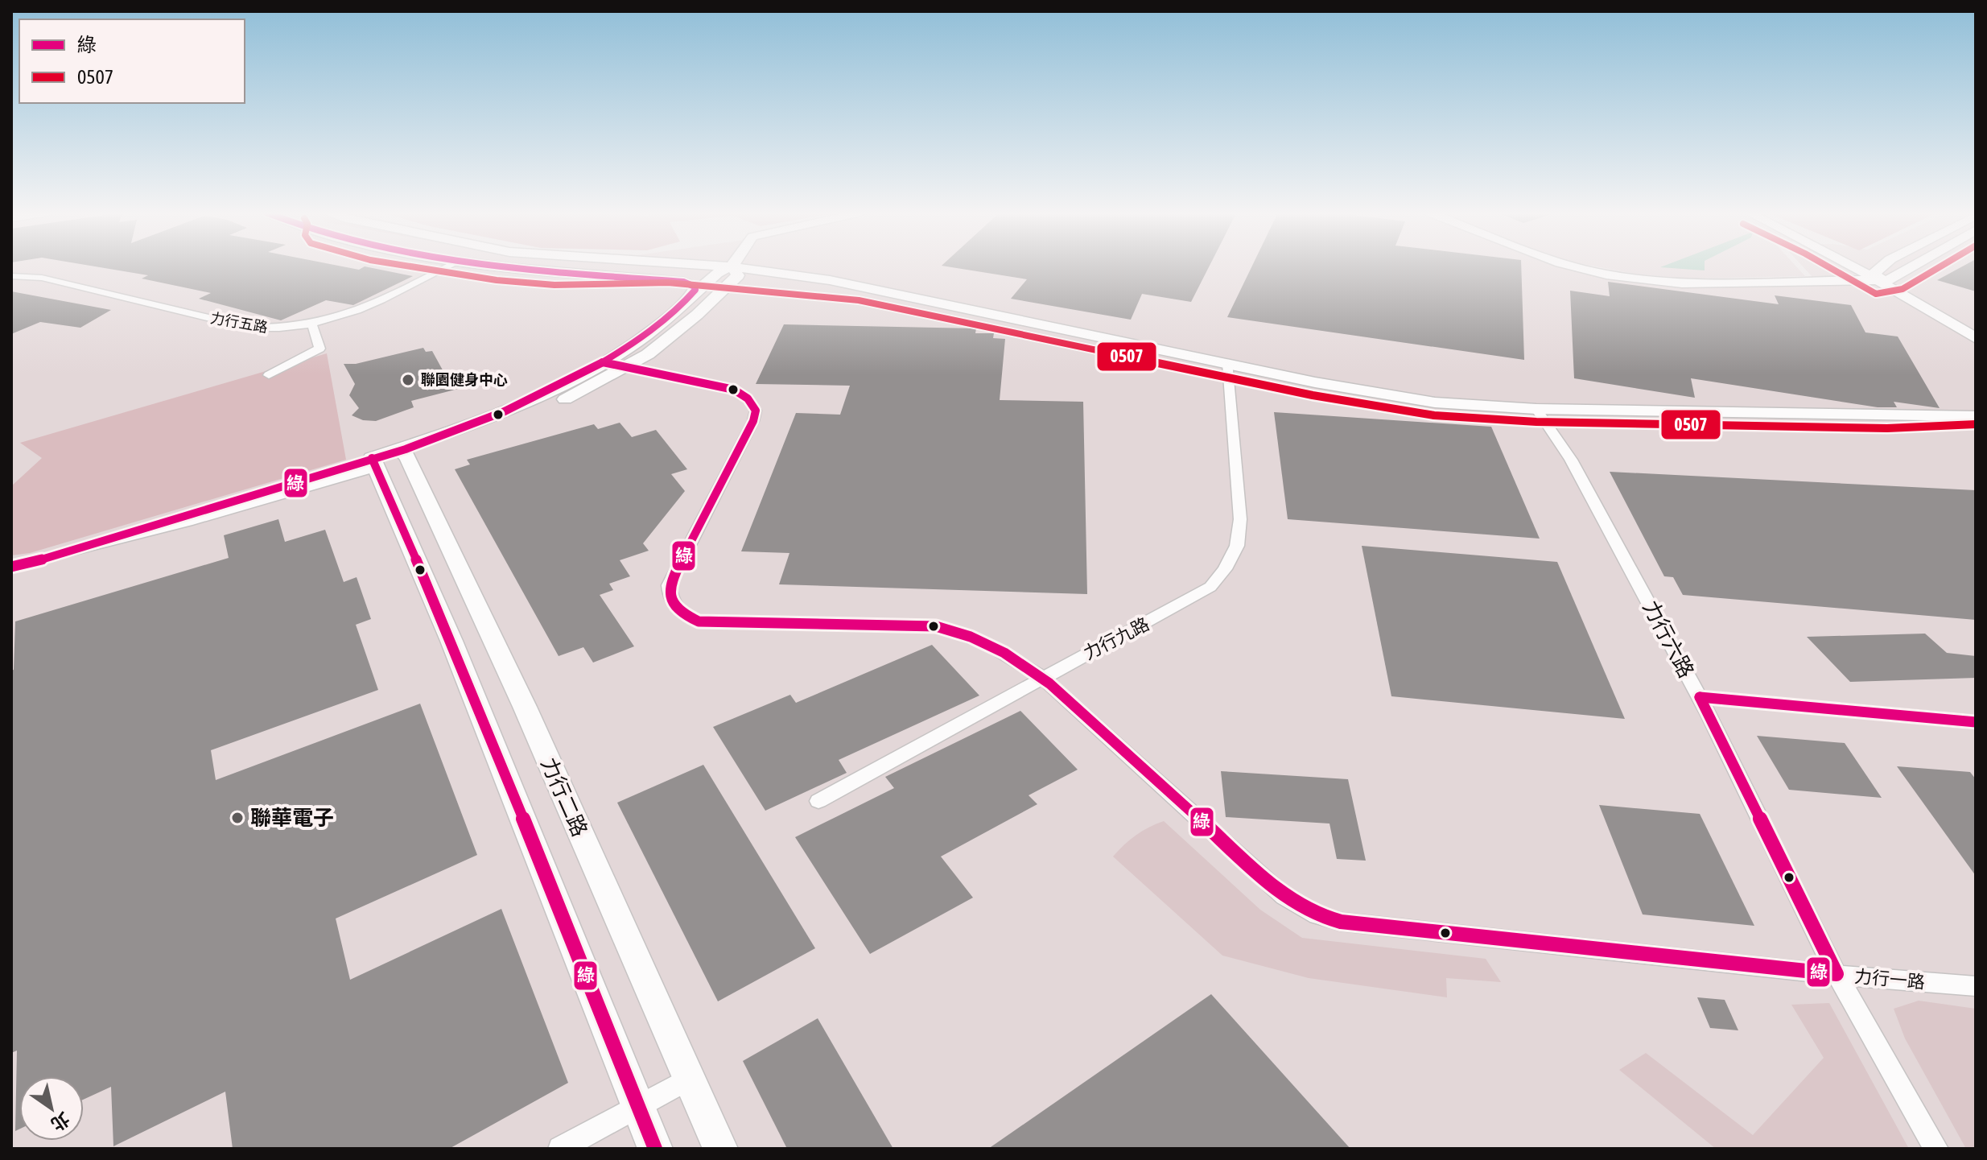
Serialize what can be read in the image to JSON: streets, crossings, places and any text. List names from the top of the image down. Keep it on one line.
{"streets":{"street":["力行五路","力行九路","力行六路","力行二路","力行一路"]},"crossings":[["力行九路","力行一路"],["力行六路","力行一路"]],"places":["聯園健身中心","聯華電子"],"lines":["transit line 綠","transit line 0507"],"legend":["綠","0507"],"north":"bottom right"}
